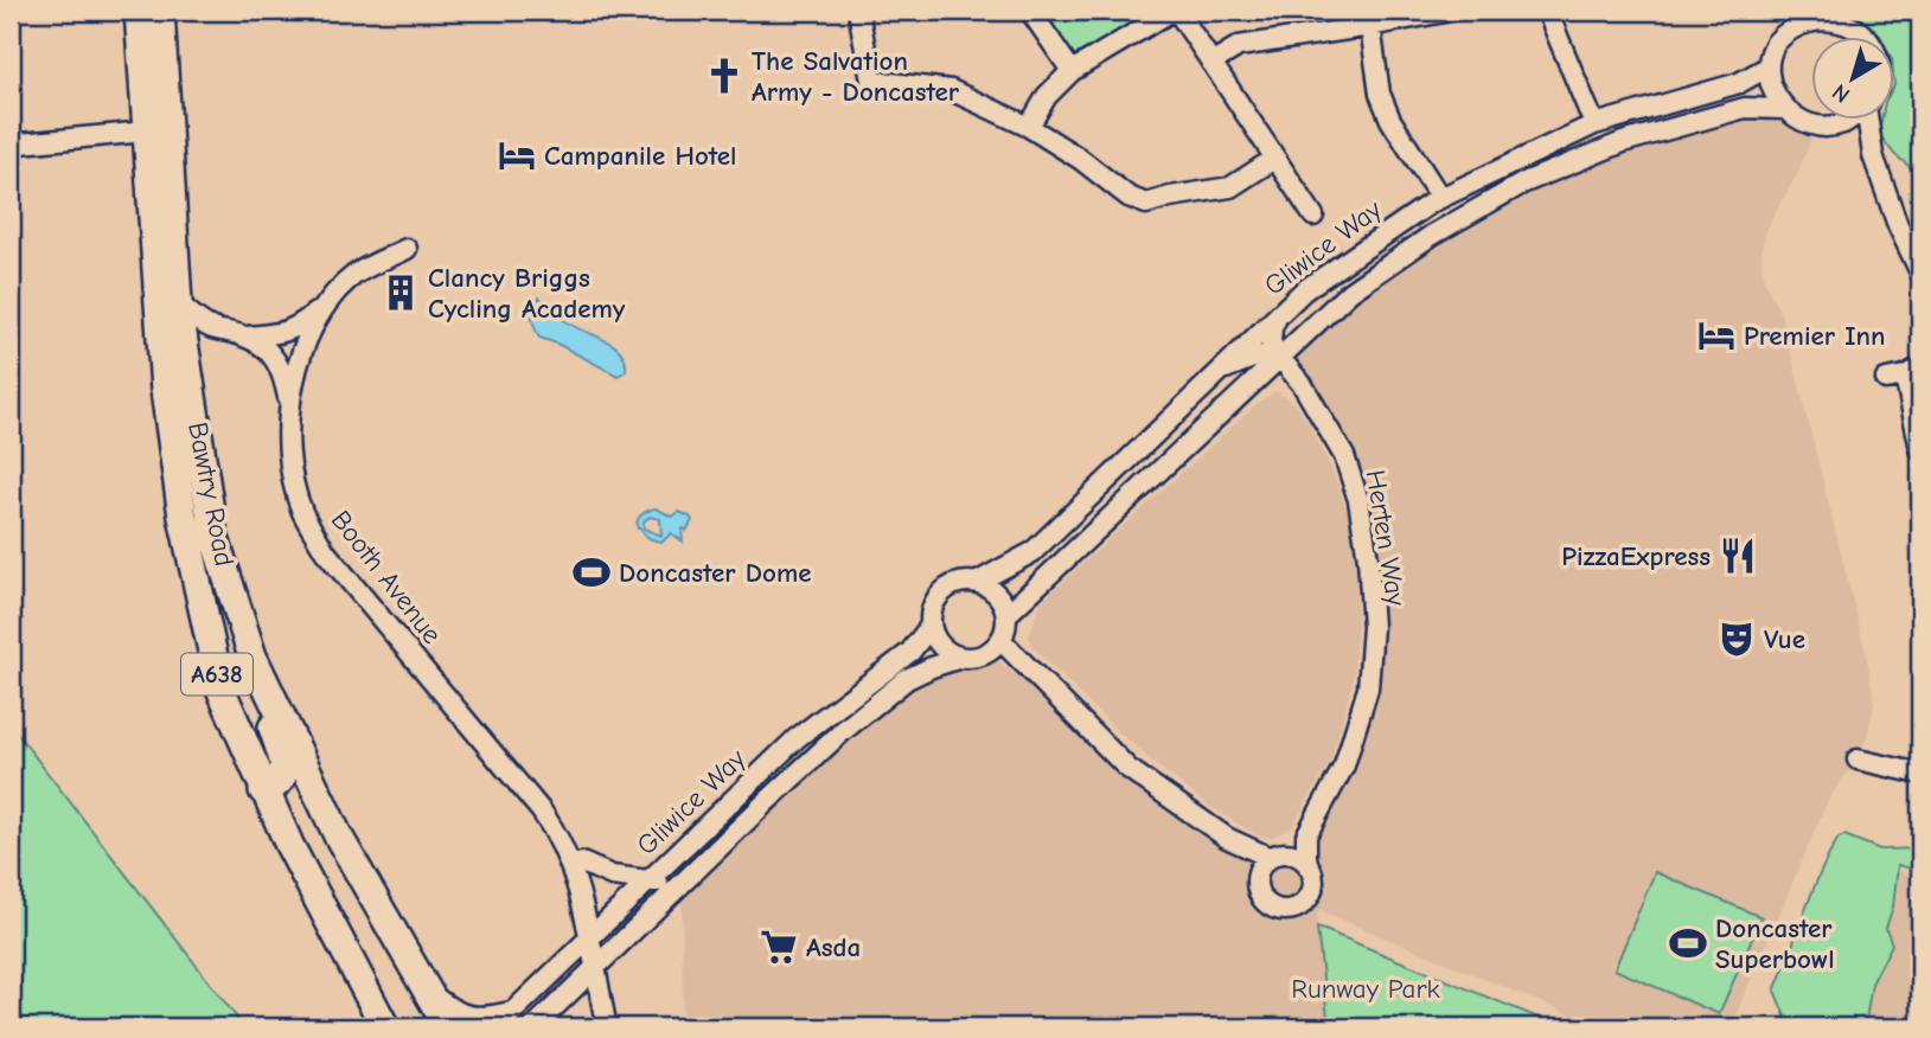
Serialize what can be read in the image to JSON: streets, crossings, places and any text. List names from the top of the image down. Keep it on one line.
{"streets":{"highway":["Bawtry Road","A638"],"street":["Gliwice Way","Herten Way","Booth Avenue"]},"crossings":[["Gliwice Way","Herten Way"],["Gliwice Way","Booth Avenue"]],"parks":["Runway Park"],"places":{"church":["The Salvation Army - Doncaster"],"hotel":["Campanile Hotel","Premier Inn"],"building":["Clancy Briggs Cycling Academy"],"restaurant":["PizzaExpress"],"sports":["Doncaster Dome","Doncaster Superbowl"],"theatre":["Vue"],"supermarket":["Asda"]},"north":"bottom left"}
